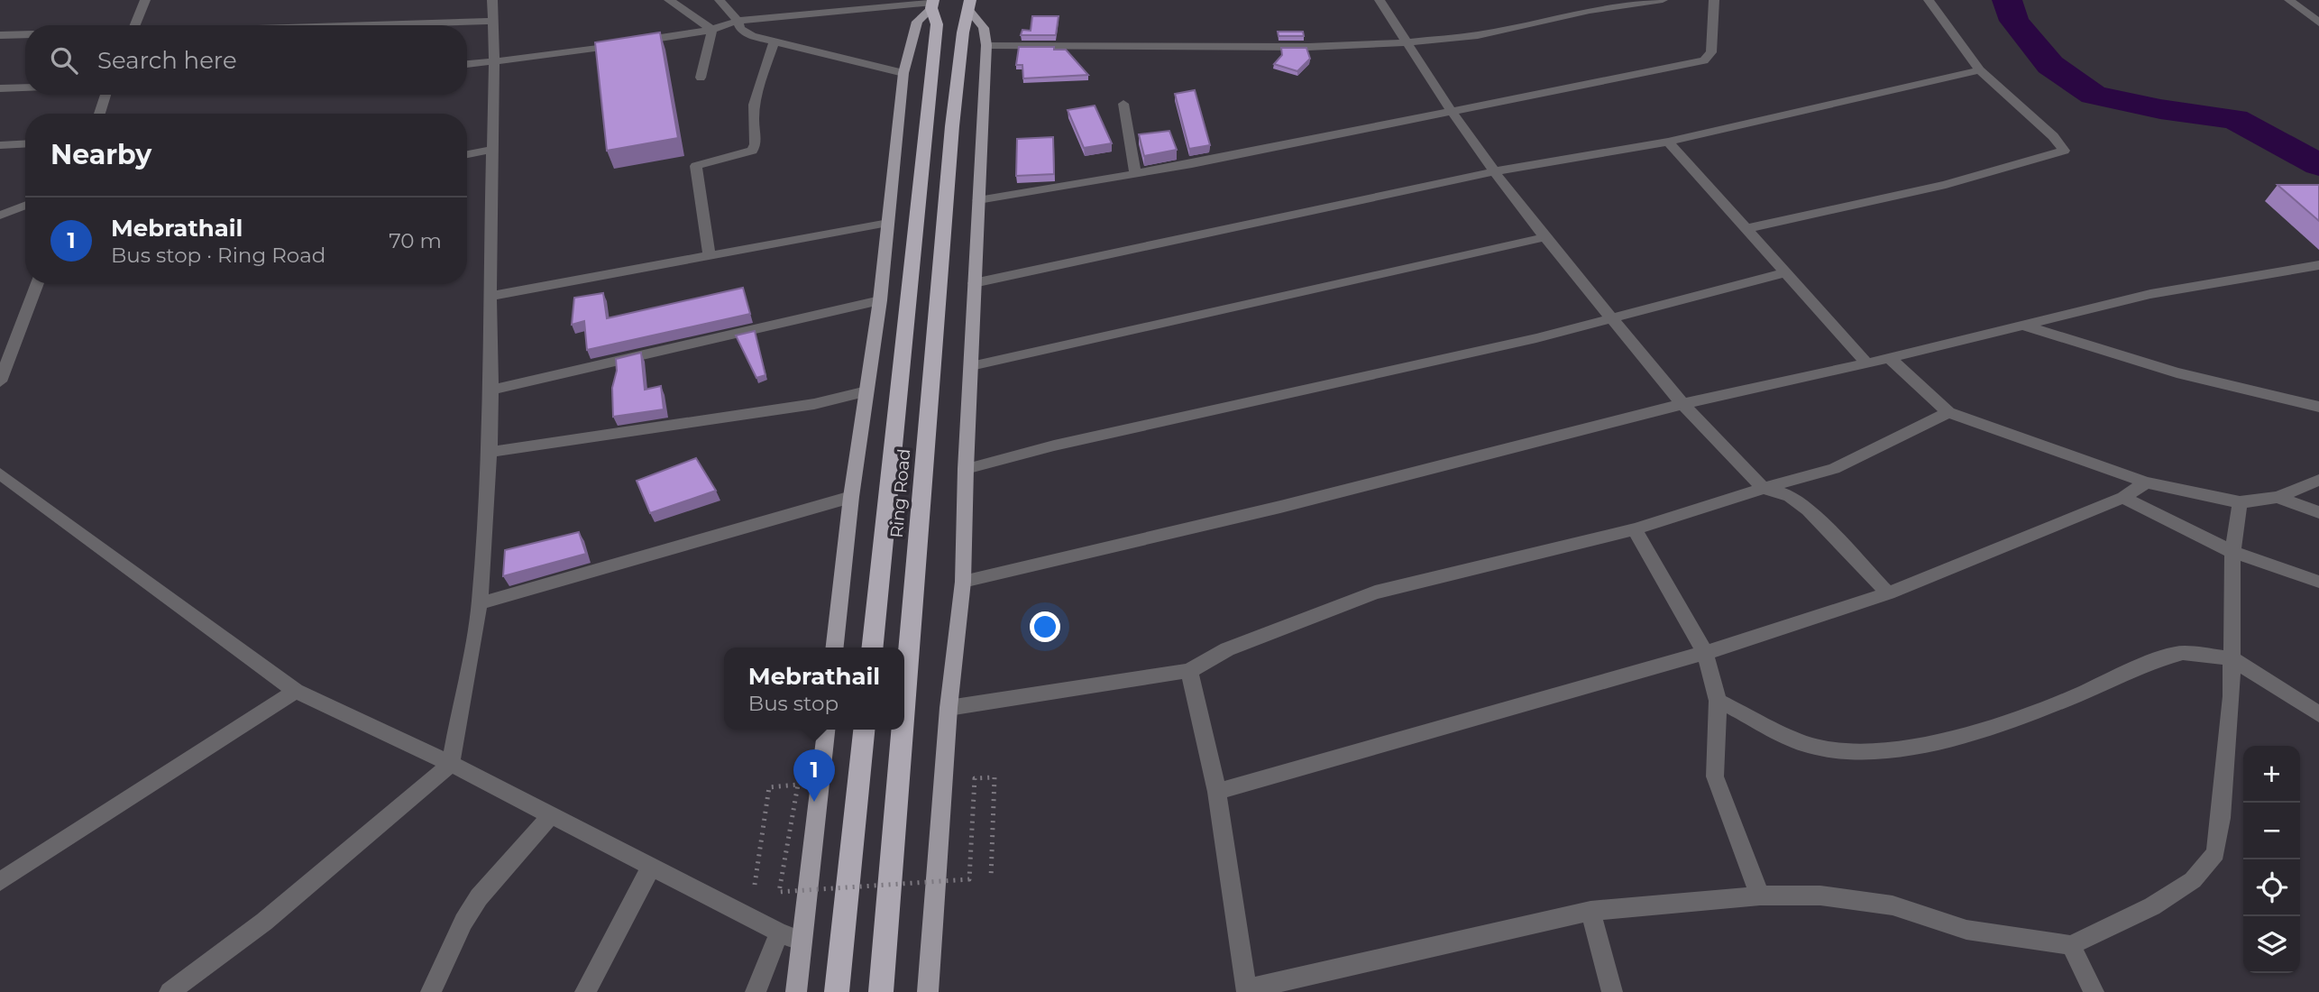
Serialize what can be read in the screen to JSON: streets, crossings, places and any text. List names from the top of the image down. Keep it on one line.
{"streets":{"highway":["Ring Road"]},"page":{"search":"Search here","heading":"Nearby","list":[{"mark":"1","name":"Mebrathail","note":"Bus stop · Ring Road","value":"70 m"}],"popup":["Mebrathail","Bus stop"],"map_buttons":["+","−"],"pins":"1"}}
